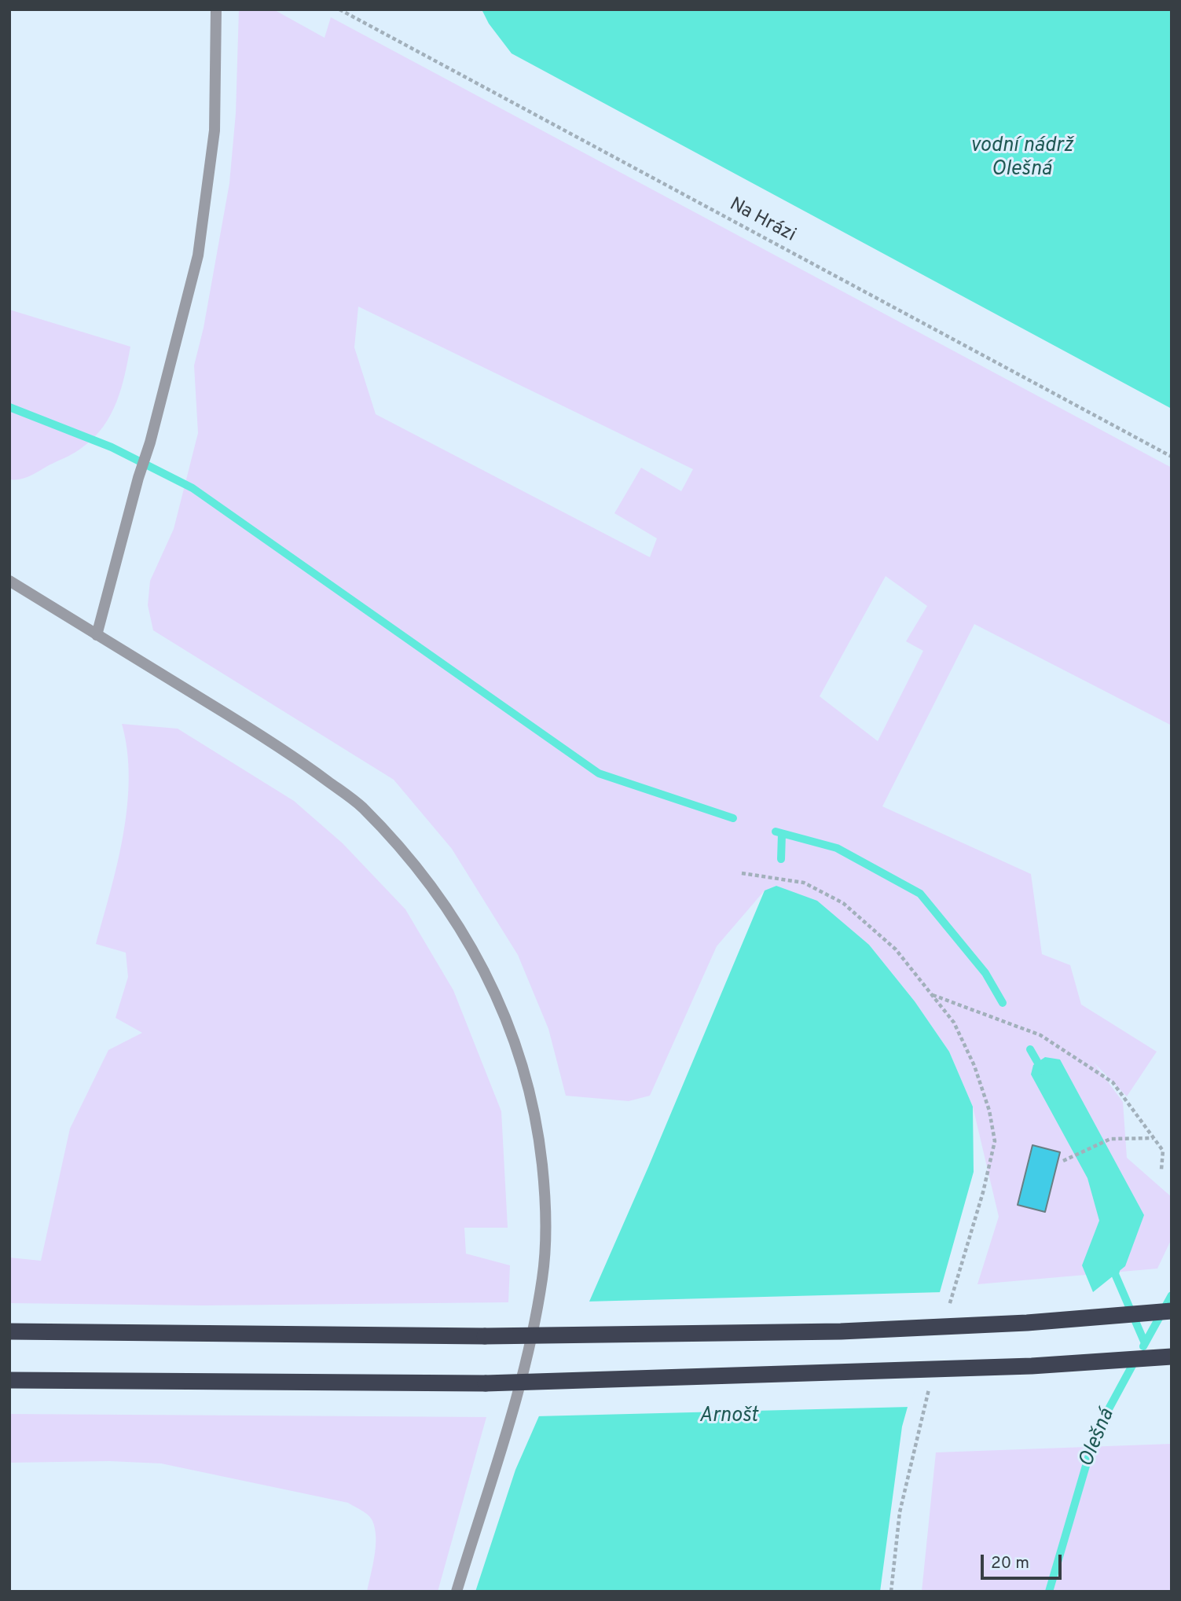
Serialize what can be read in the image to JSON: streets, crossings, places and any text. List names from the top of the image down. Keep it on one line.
{"streets":{"path":["Na Hrázi"]},"water":["vodní nádrž Olešná","Arnošt","Olešná"],"scale_bar":"20 m"}
